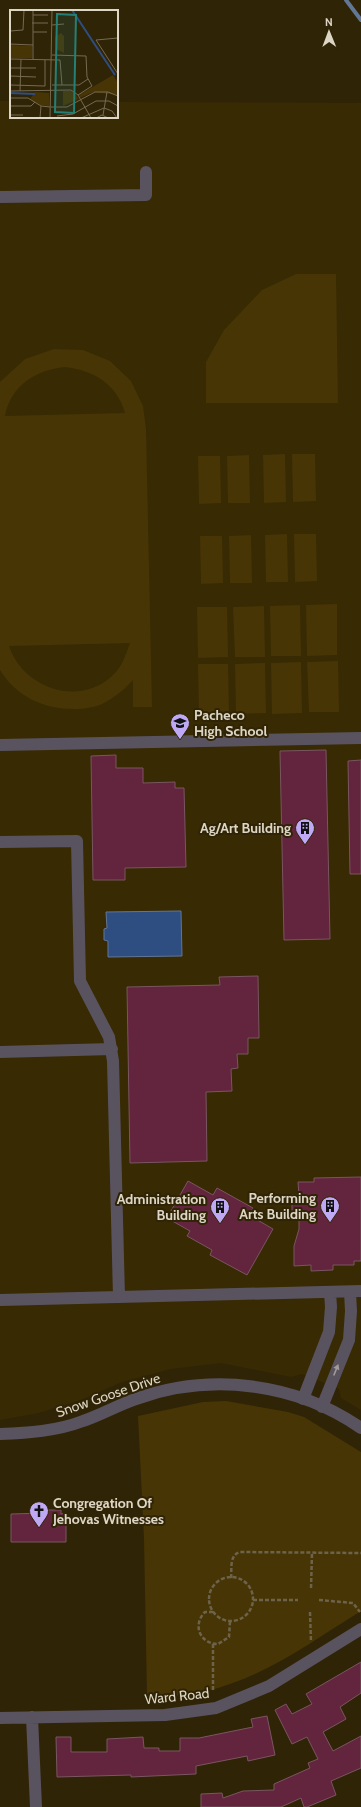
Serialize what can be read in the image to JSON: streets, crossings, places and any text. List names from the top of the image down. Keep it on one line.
{"streets":{"street":["Snow Goose Drive","Ward Road"]},"places":{"school or university":["Pacheco High School"],"building":["Ag/Art Building","Performing Arts Building","Administration Building"],"church":["Congregation Of Jehovas Witnesses"]},"north":"top"}
